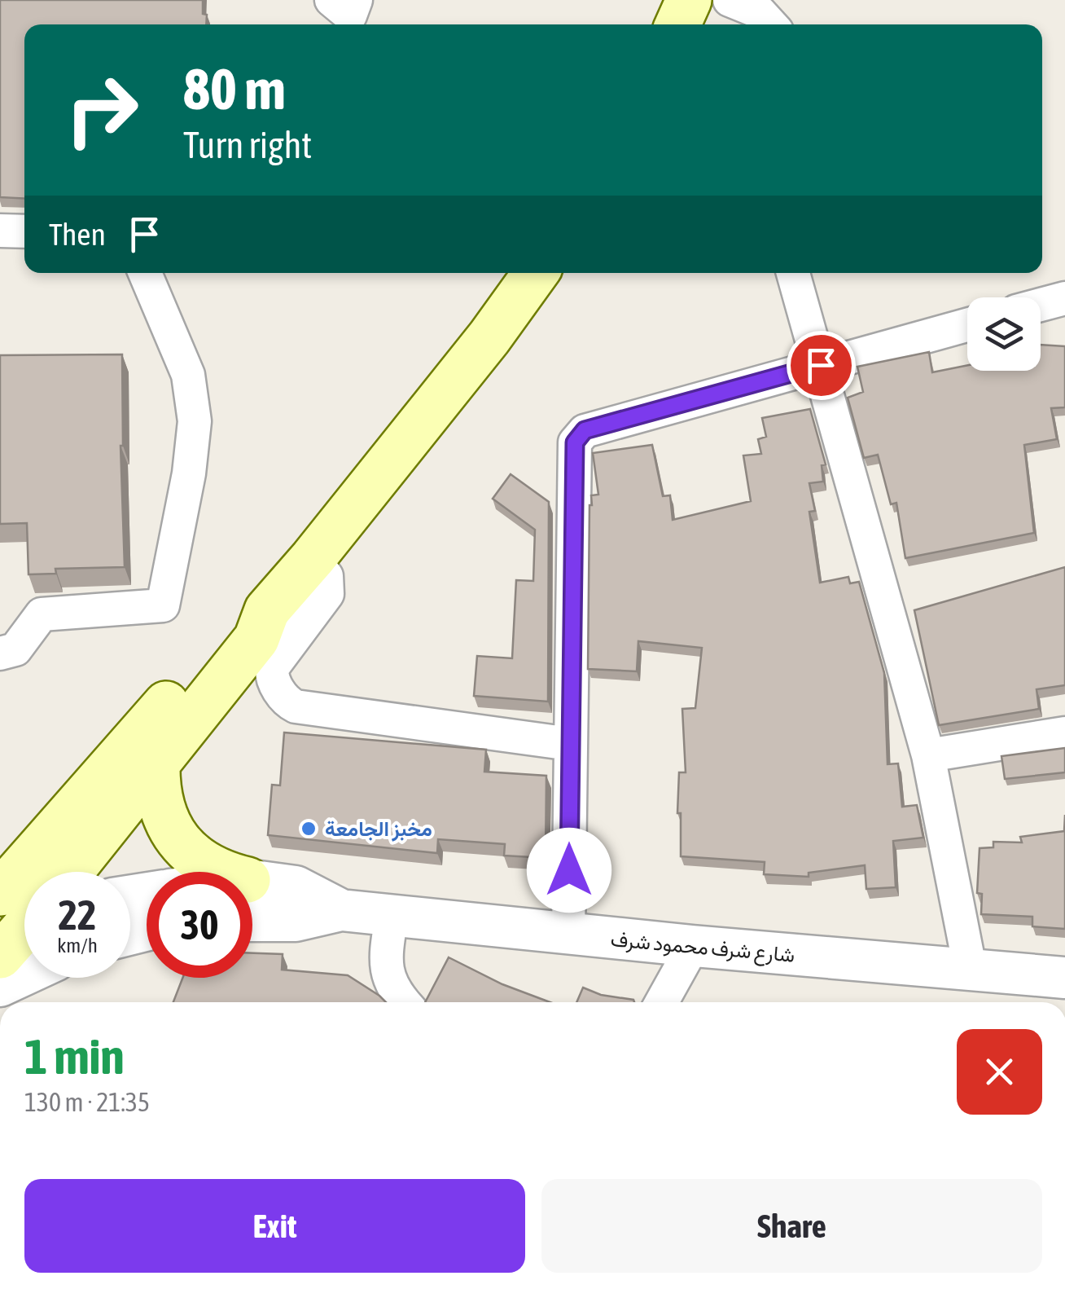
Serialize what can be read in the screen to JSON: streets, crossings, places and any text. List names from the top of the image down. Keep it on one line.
{"streets":{"street":["شارع شرف محمود شرف"]},"places":["مخبز الجامعة"],"page":{"turn":["80 m","Turn right"],"then":"Then","speed":"22 km/h","limit":"30","heading":["1 min","130 m · 21:35"],"buttons":["Exit","Share"]}}
